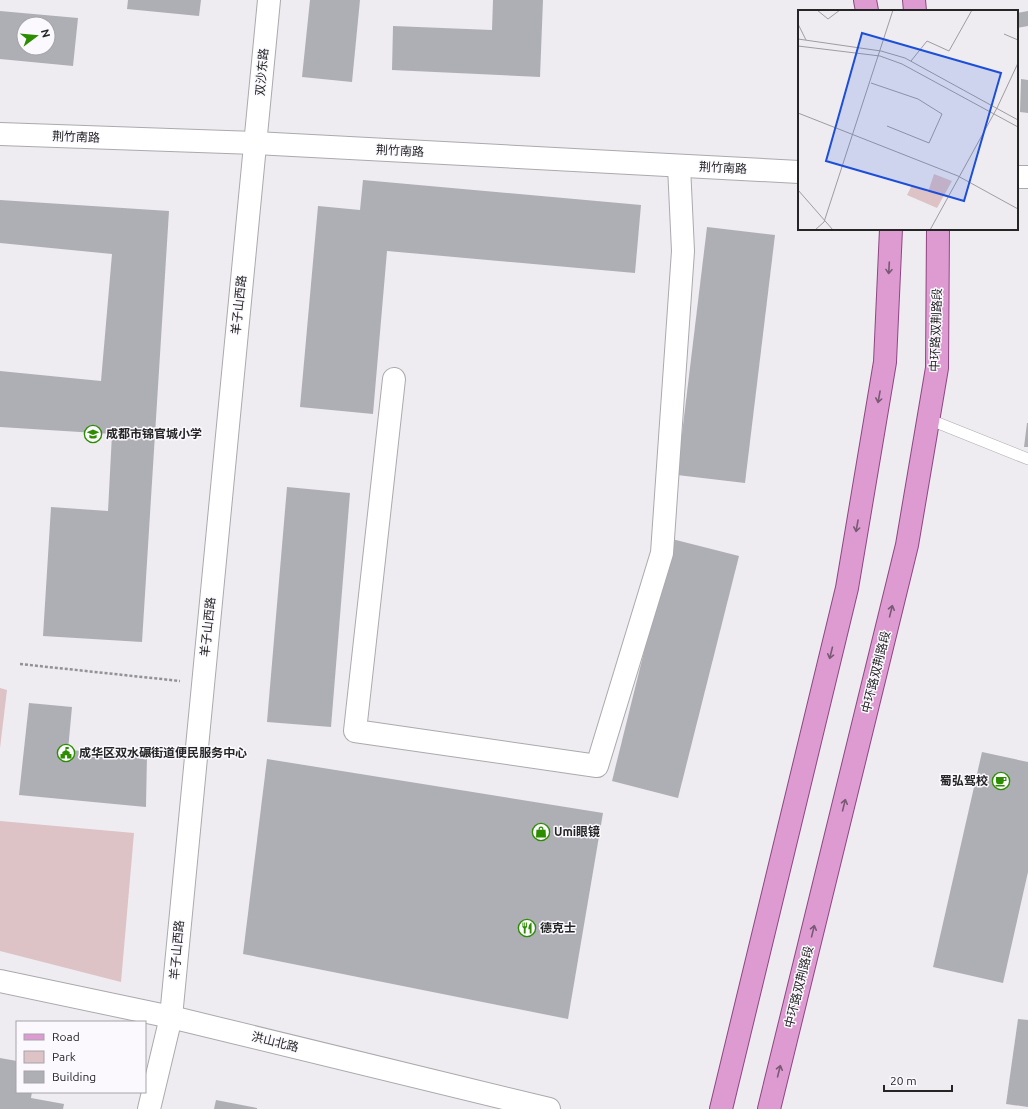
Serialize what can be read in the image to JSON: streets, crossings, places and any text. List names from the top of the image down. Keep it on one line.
{"streets":{"main road":["中环路双荆路段"],"street":["双沙东路","荆竹南路","羊子山西路","洪山北路"]},"crossings":[["双沙东路","荆竹南路"],["双沙东路","羊子山西路"],["荆竹南路","羊子山西路"],["羊子山西路","洪山北路"]],"places":{"school or university":["成都市锦官城小学"],"public building":["成华区双水碾街道便民服务中心"],"cafe":["蜀弘驾校"],"shop":["Umi眼镜"],"restaurant":["德克士"]},"legend":["Road","Park","Building"],"scale_bar":"20 m","north":"right"}
